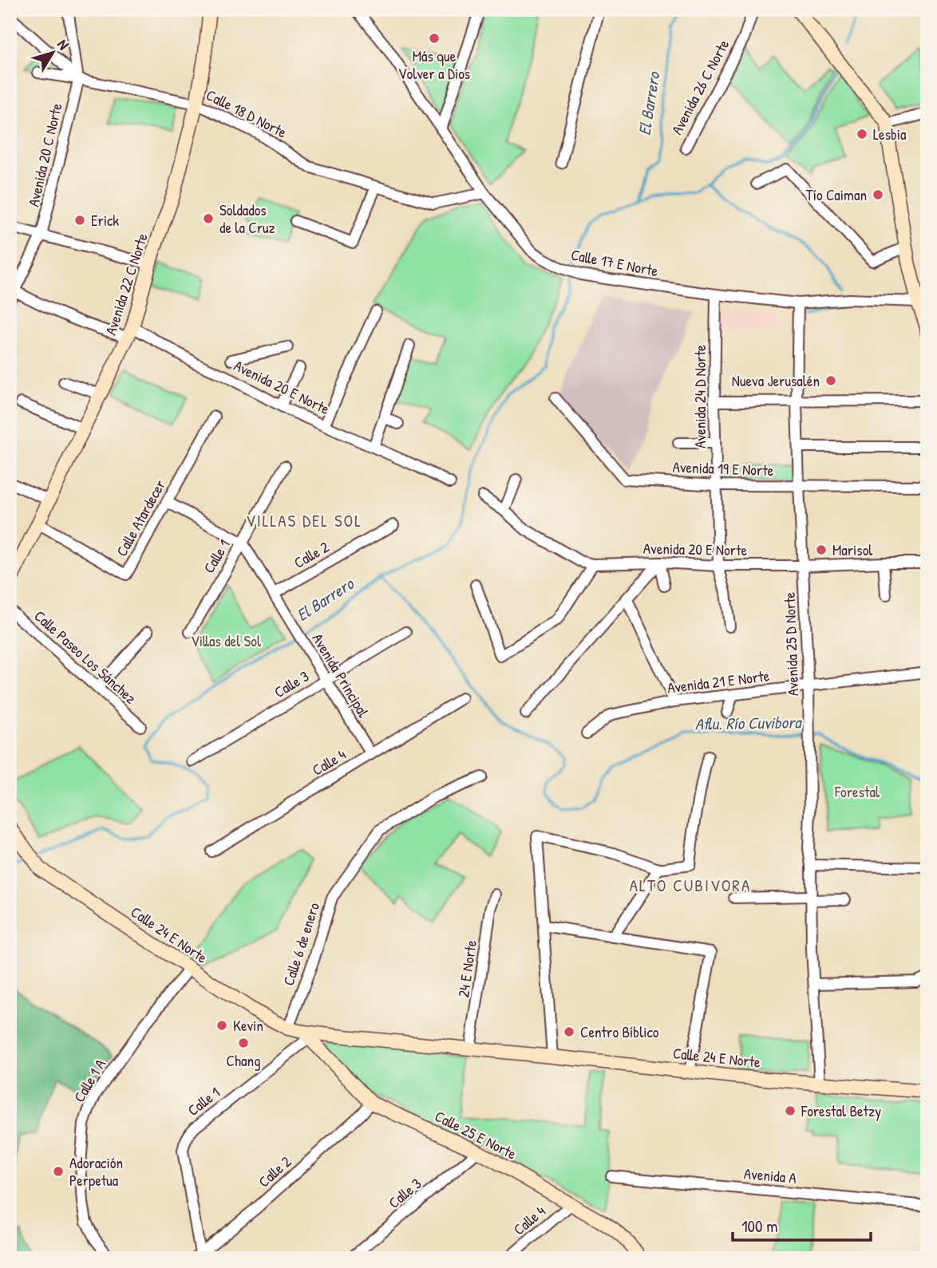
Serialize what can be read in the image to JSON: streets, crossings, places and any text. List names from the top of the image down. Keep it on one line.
{"streets":{"street":["Avenida 26 C Norte","Calle 18 D Norte","Avenida 20 C Norte","Calle 17 E Norte","Avenida 22 C Norte","Avenida 20 E Norte","Avenida 24 D Norte","Avenida 19 E Norte","Calle Atardecer","Calle 2","Calle 1","Avenida 25 D Norte","Calle Paseo Los Sánchez","Avenida Principal","Avenida 21 E Norte","Calle 3","Calle 4","Calle 24 E Norte","Calle 6 de enero","24 E Norte","Calle 1 A","Calle 25 E Norte","Avenida A"]},"crossings":[["Calle 18 D Norte","Avenida 20 C Norte"],["Calle 18 D Norte","Calle 17 E Norte"],["Calle 18 D Norte","Avenida 22 C Norte"],["Avenida 20 C Norte","Avenida 20 E Norte"],["Calle 17 E Norte","Avenida 24 D Norte"],["Calle 17 E Norte","Avenida 25 D Norte"],["Avenida 22 C Norte","Avenida 20 E Norte"],["Avenida 22 C Norte","Calle Atardecer"],["Avenida 20 E Norte","Avenida 24 D Norte"],["Avenida 20 E Norte","Avenida 25 D Norte"],["Avenida 24 D Norte","Avenida 19 E Norte"],["Avenida 19 E Norte","Avenida 25 D Norte"],["Calle 2","Calle 1"],["Calle 2","Avenida Principal"],["Calle 2","Calle 25 E Norte"],["Calle 1","Avenida Principal"],["Calle 1","Calle 24 E Norte"],["Calle 1","Calle 25 E Norte"],["Avenida 25 D Norte","Avenida 21 E Norte"],["Avenida 25 D Norte","Calle 24 E Norte"],["Avenida Principal","Calle 3"],["Avenida Principal","Calle 4"],["Calle 3","Calle 25 E Norte"],["Calle 4","Calle 25 E Norte"],["Calle 24 E Norte","Calle 6 de enero"],["Calle 24 E Norte","24 E Norte"],["Calle 24 E Norte","Calle 1 A"],["Calle 24 E Norte","Calle 25 E Norte"]],"districts":["VILLAS DEL SOL","ALTO CUBIVORA"],"water":["El Barrero","Aflu. Río Cuvibora"],"parks":["Villas del Sol","Forestal"],"places":["Más que Volver a Dios","Lesbia","Tío Caiman","Soldados de la Cruz","Erick","Nueva Jerusalén","Marisol","Kevin","Centro Bíblico","Chang","Forestal Betzy","Adoración Perpetua"],"scale_bar":"100 m","north":"top right"}
